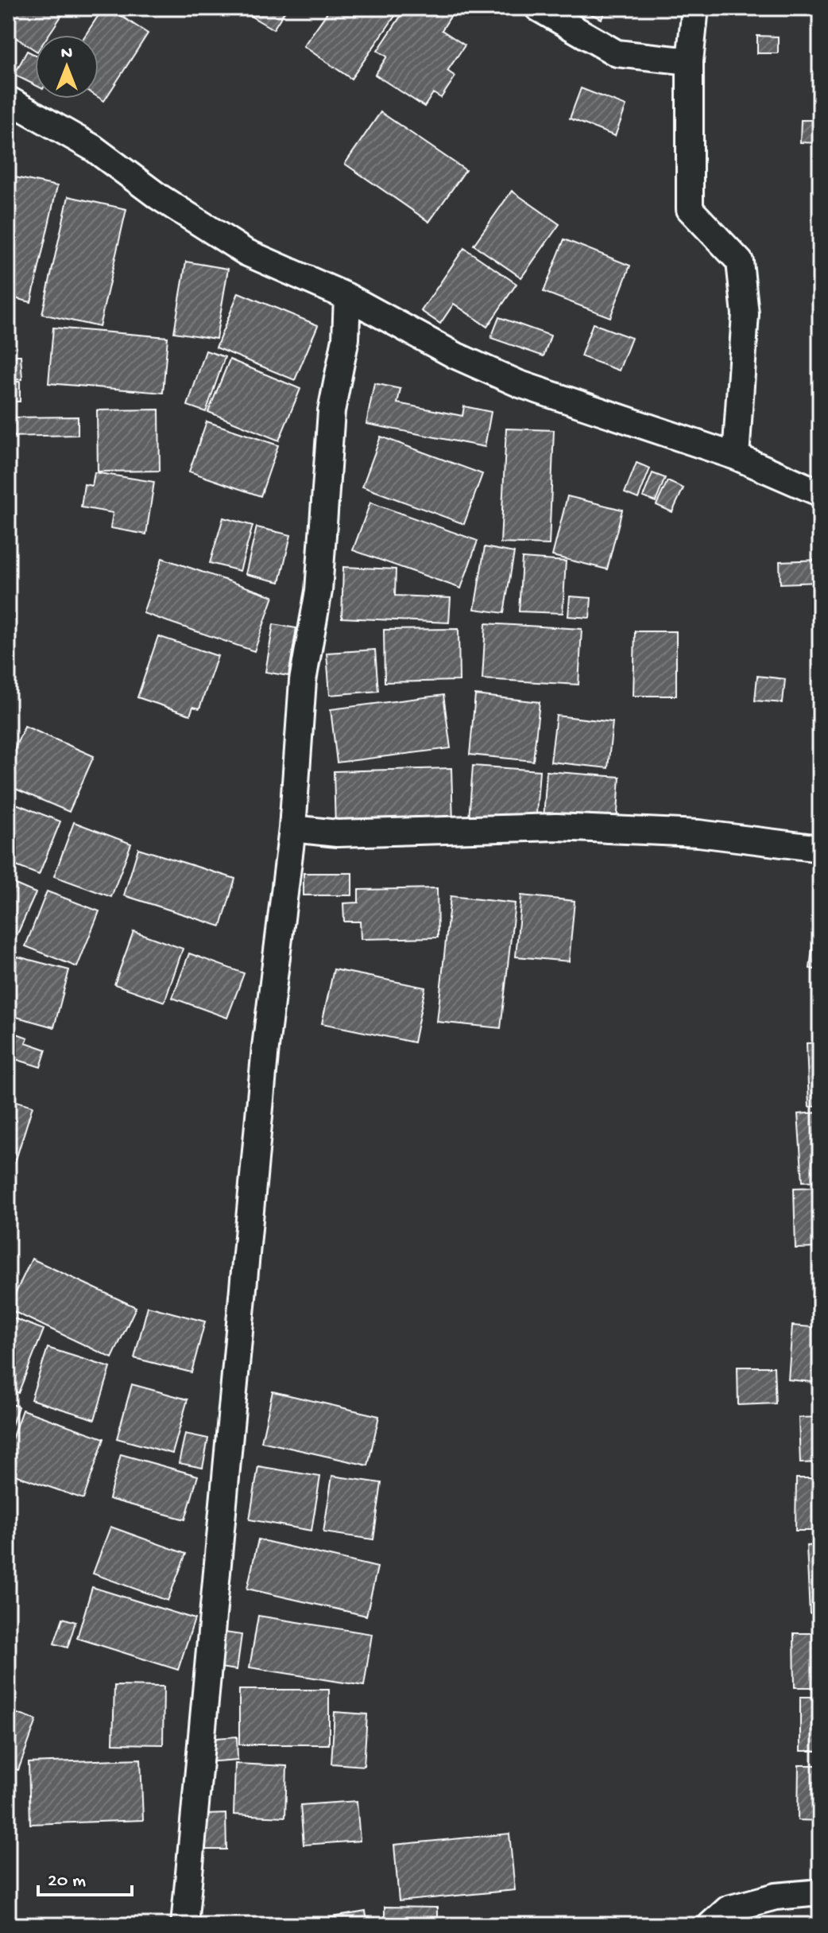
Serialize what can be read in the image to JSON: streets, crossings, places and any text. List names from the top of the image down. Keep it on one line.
{"scale_bar":"20 m","north":"top"}
